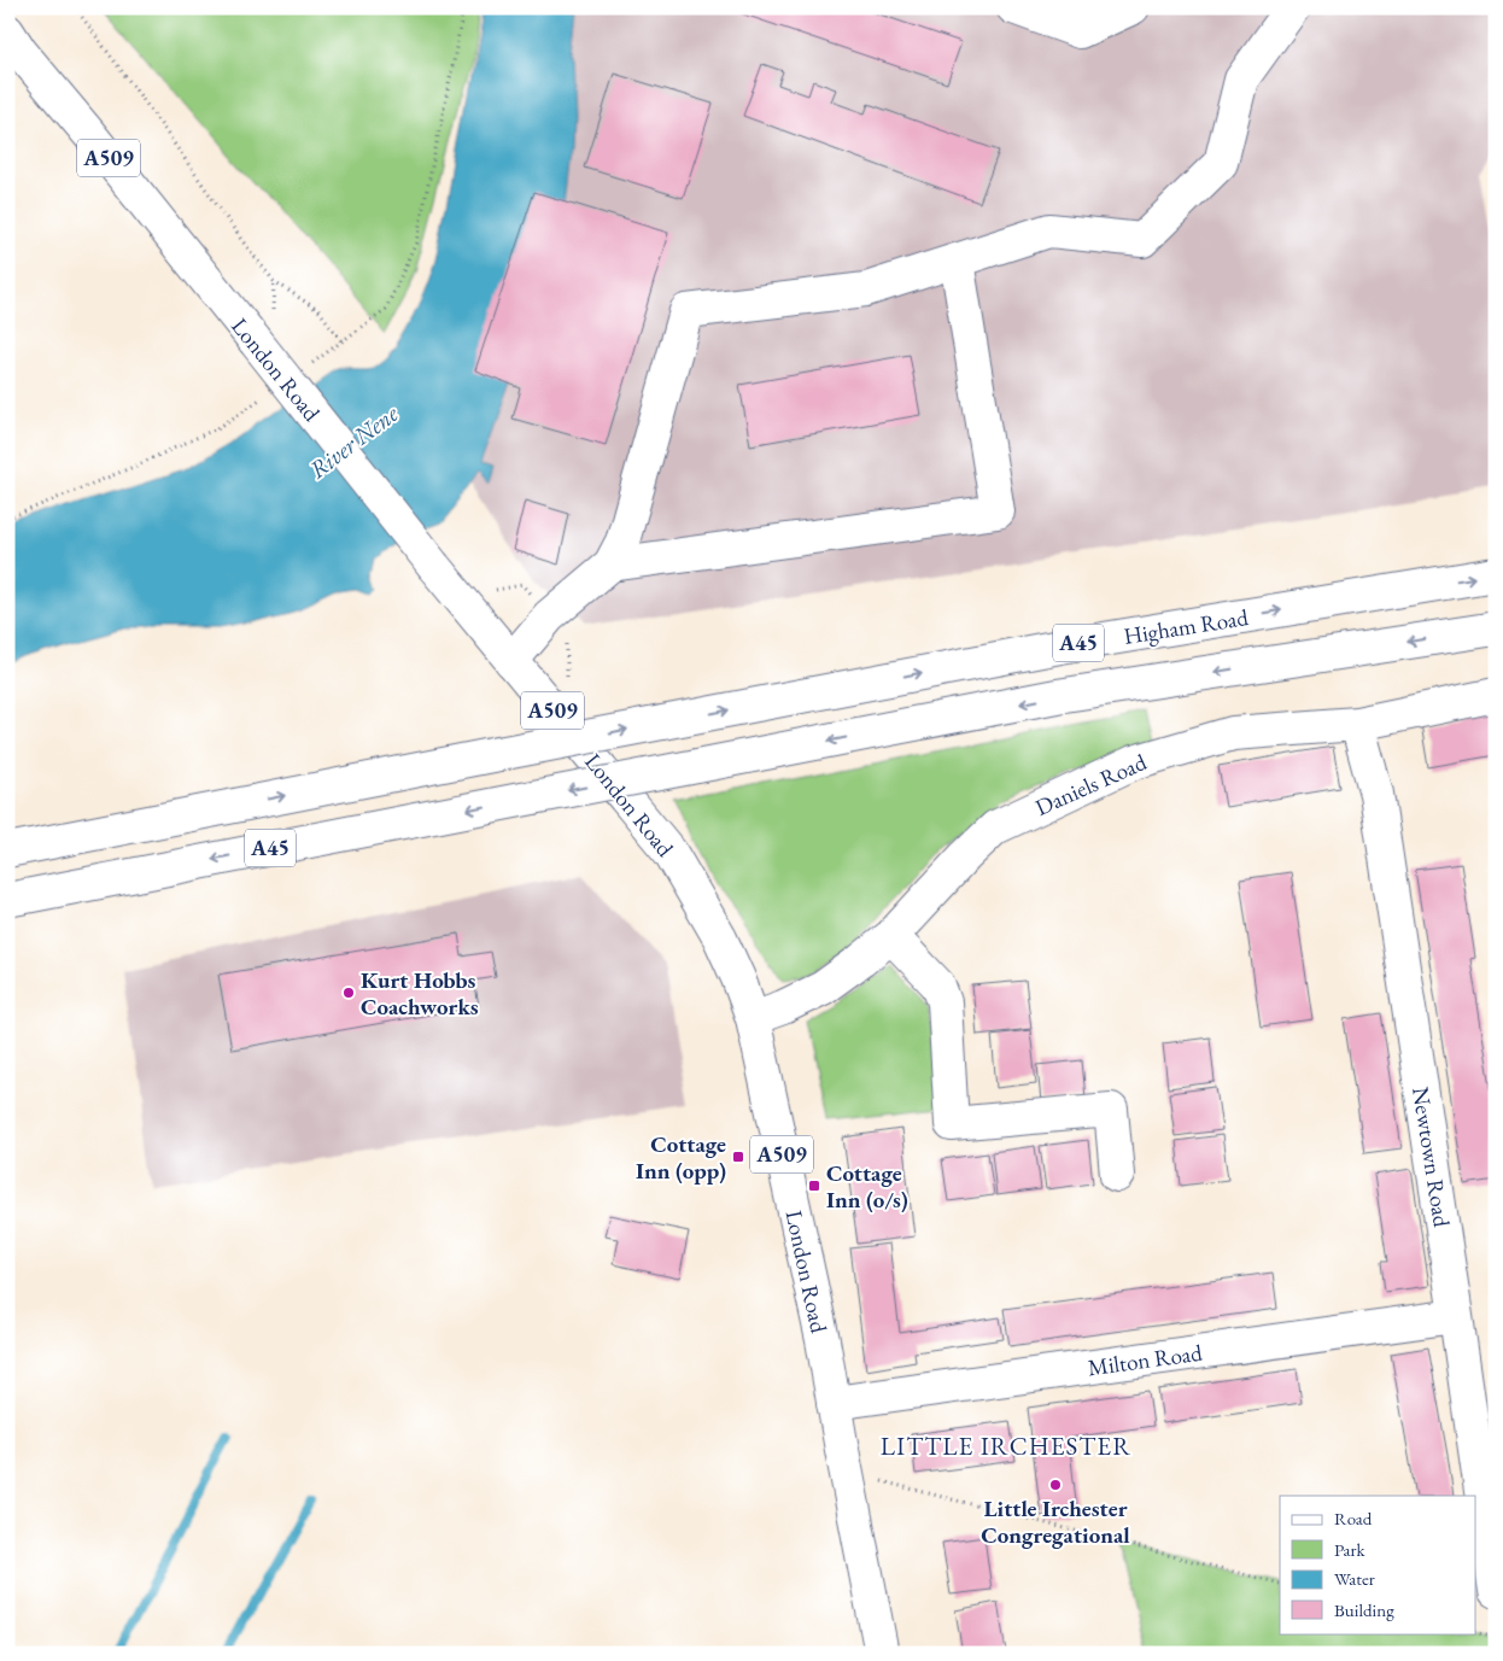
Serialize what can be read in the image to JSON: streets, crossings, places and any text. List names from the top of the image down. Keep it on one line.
{"streets":{"main road":["A509","London Road","Higham Road","A45","Daniels Road","Newtown Road","Milton Road"]},"crossings":[["London Road","Daniels Road"],["London Road","Milton Road"],["Higham Road","A45"],["Daniels Road","Newtown Road"],["Newtown Road","Milton Road"]],"districts":["LITTLE IRCHESTER"],"water":["River Nene"],"places":{"other":["Kurt Hobbs Coachworks","Little Irchester Congregational"],"transit":["Cottage Inn (opp)","Cottage Inn (o/s)"]},"legend":["Road","Park","Water","Building"]}
